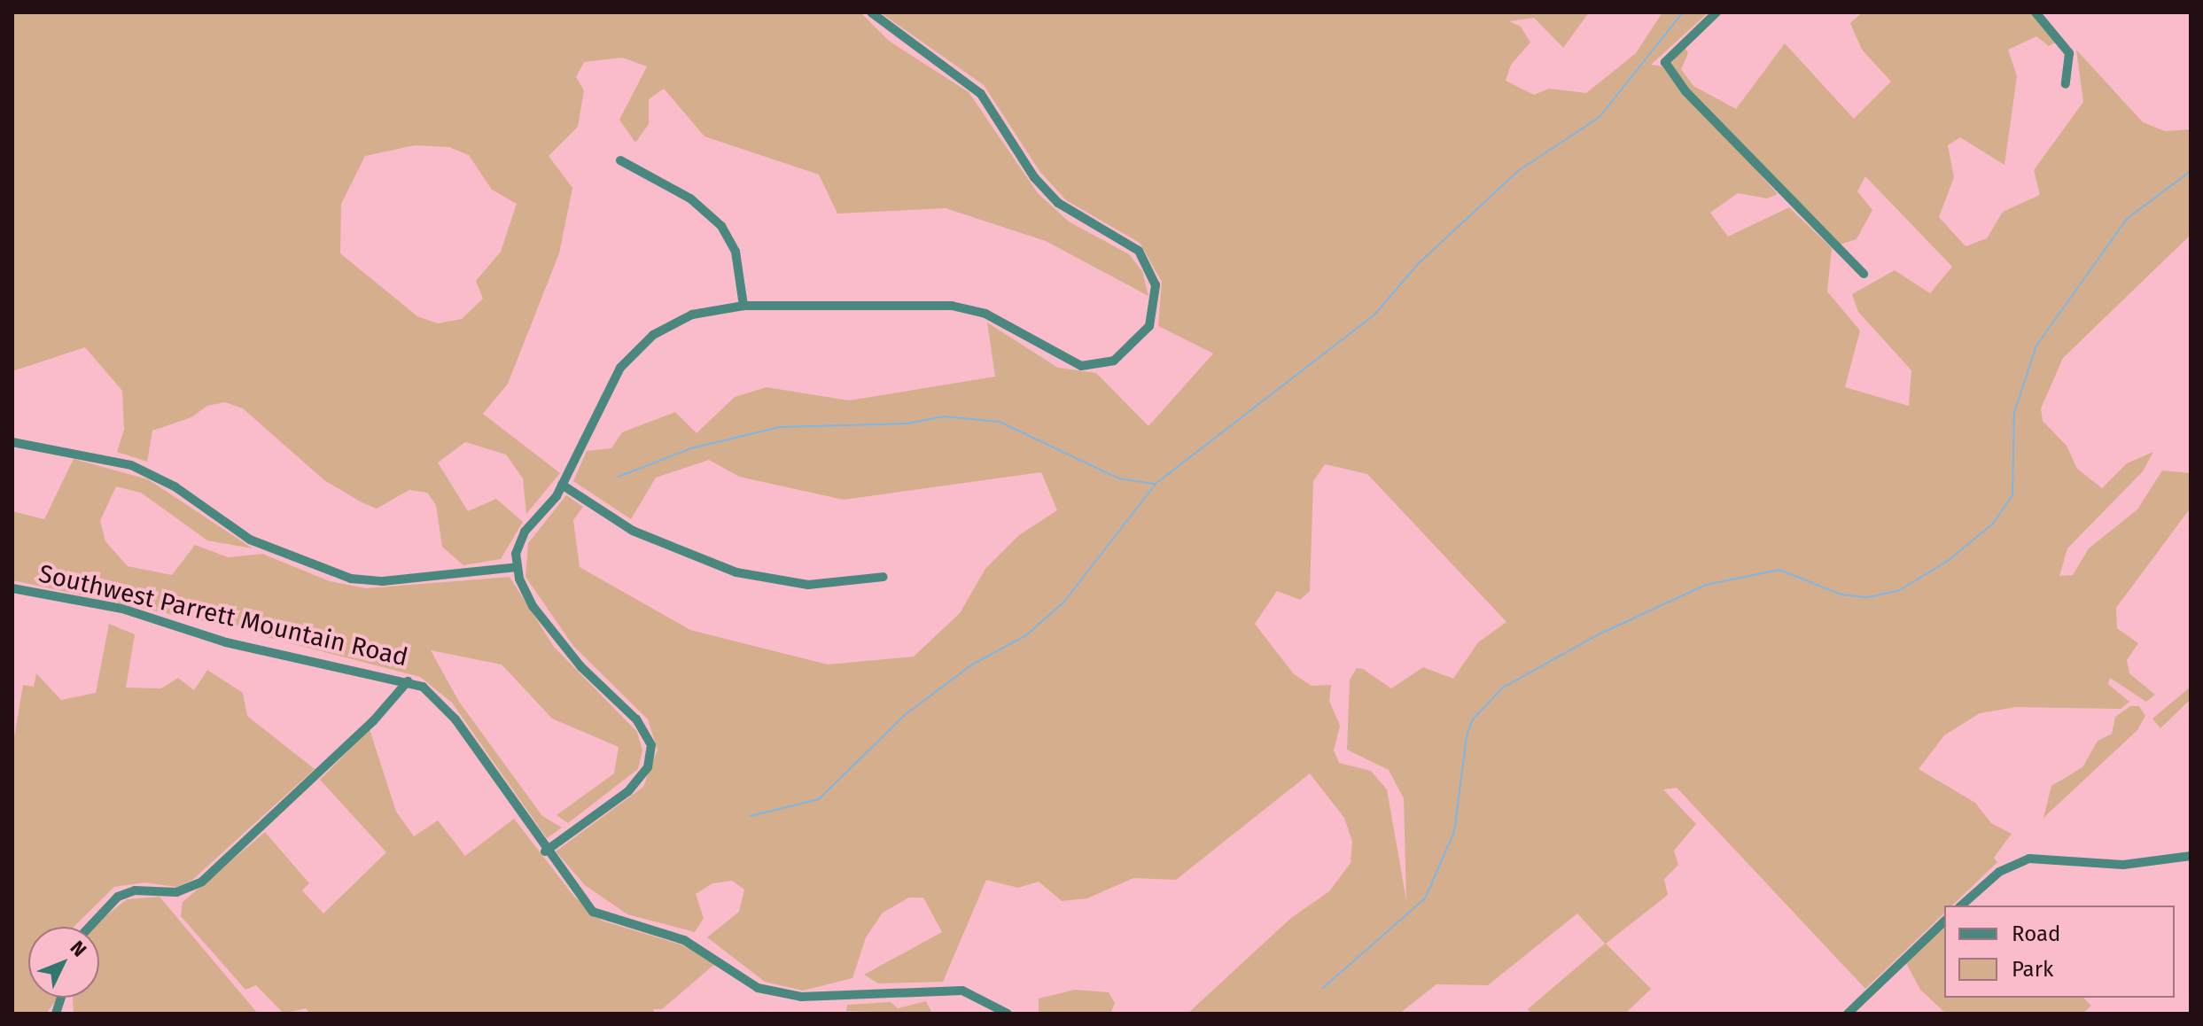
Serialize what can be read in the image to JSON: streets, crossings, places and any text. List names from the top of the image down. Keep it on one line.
{"streets":{"street":["Southwest Parrett Mountain Road"]},"legend":["Road","Park"],"north":"top right"}
